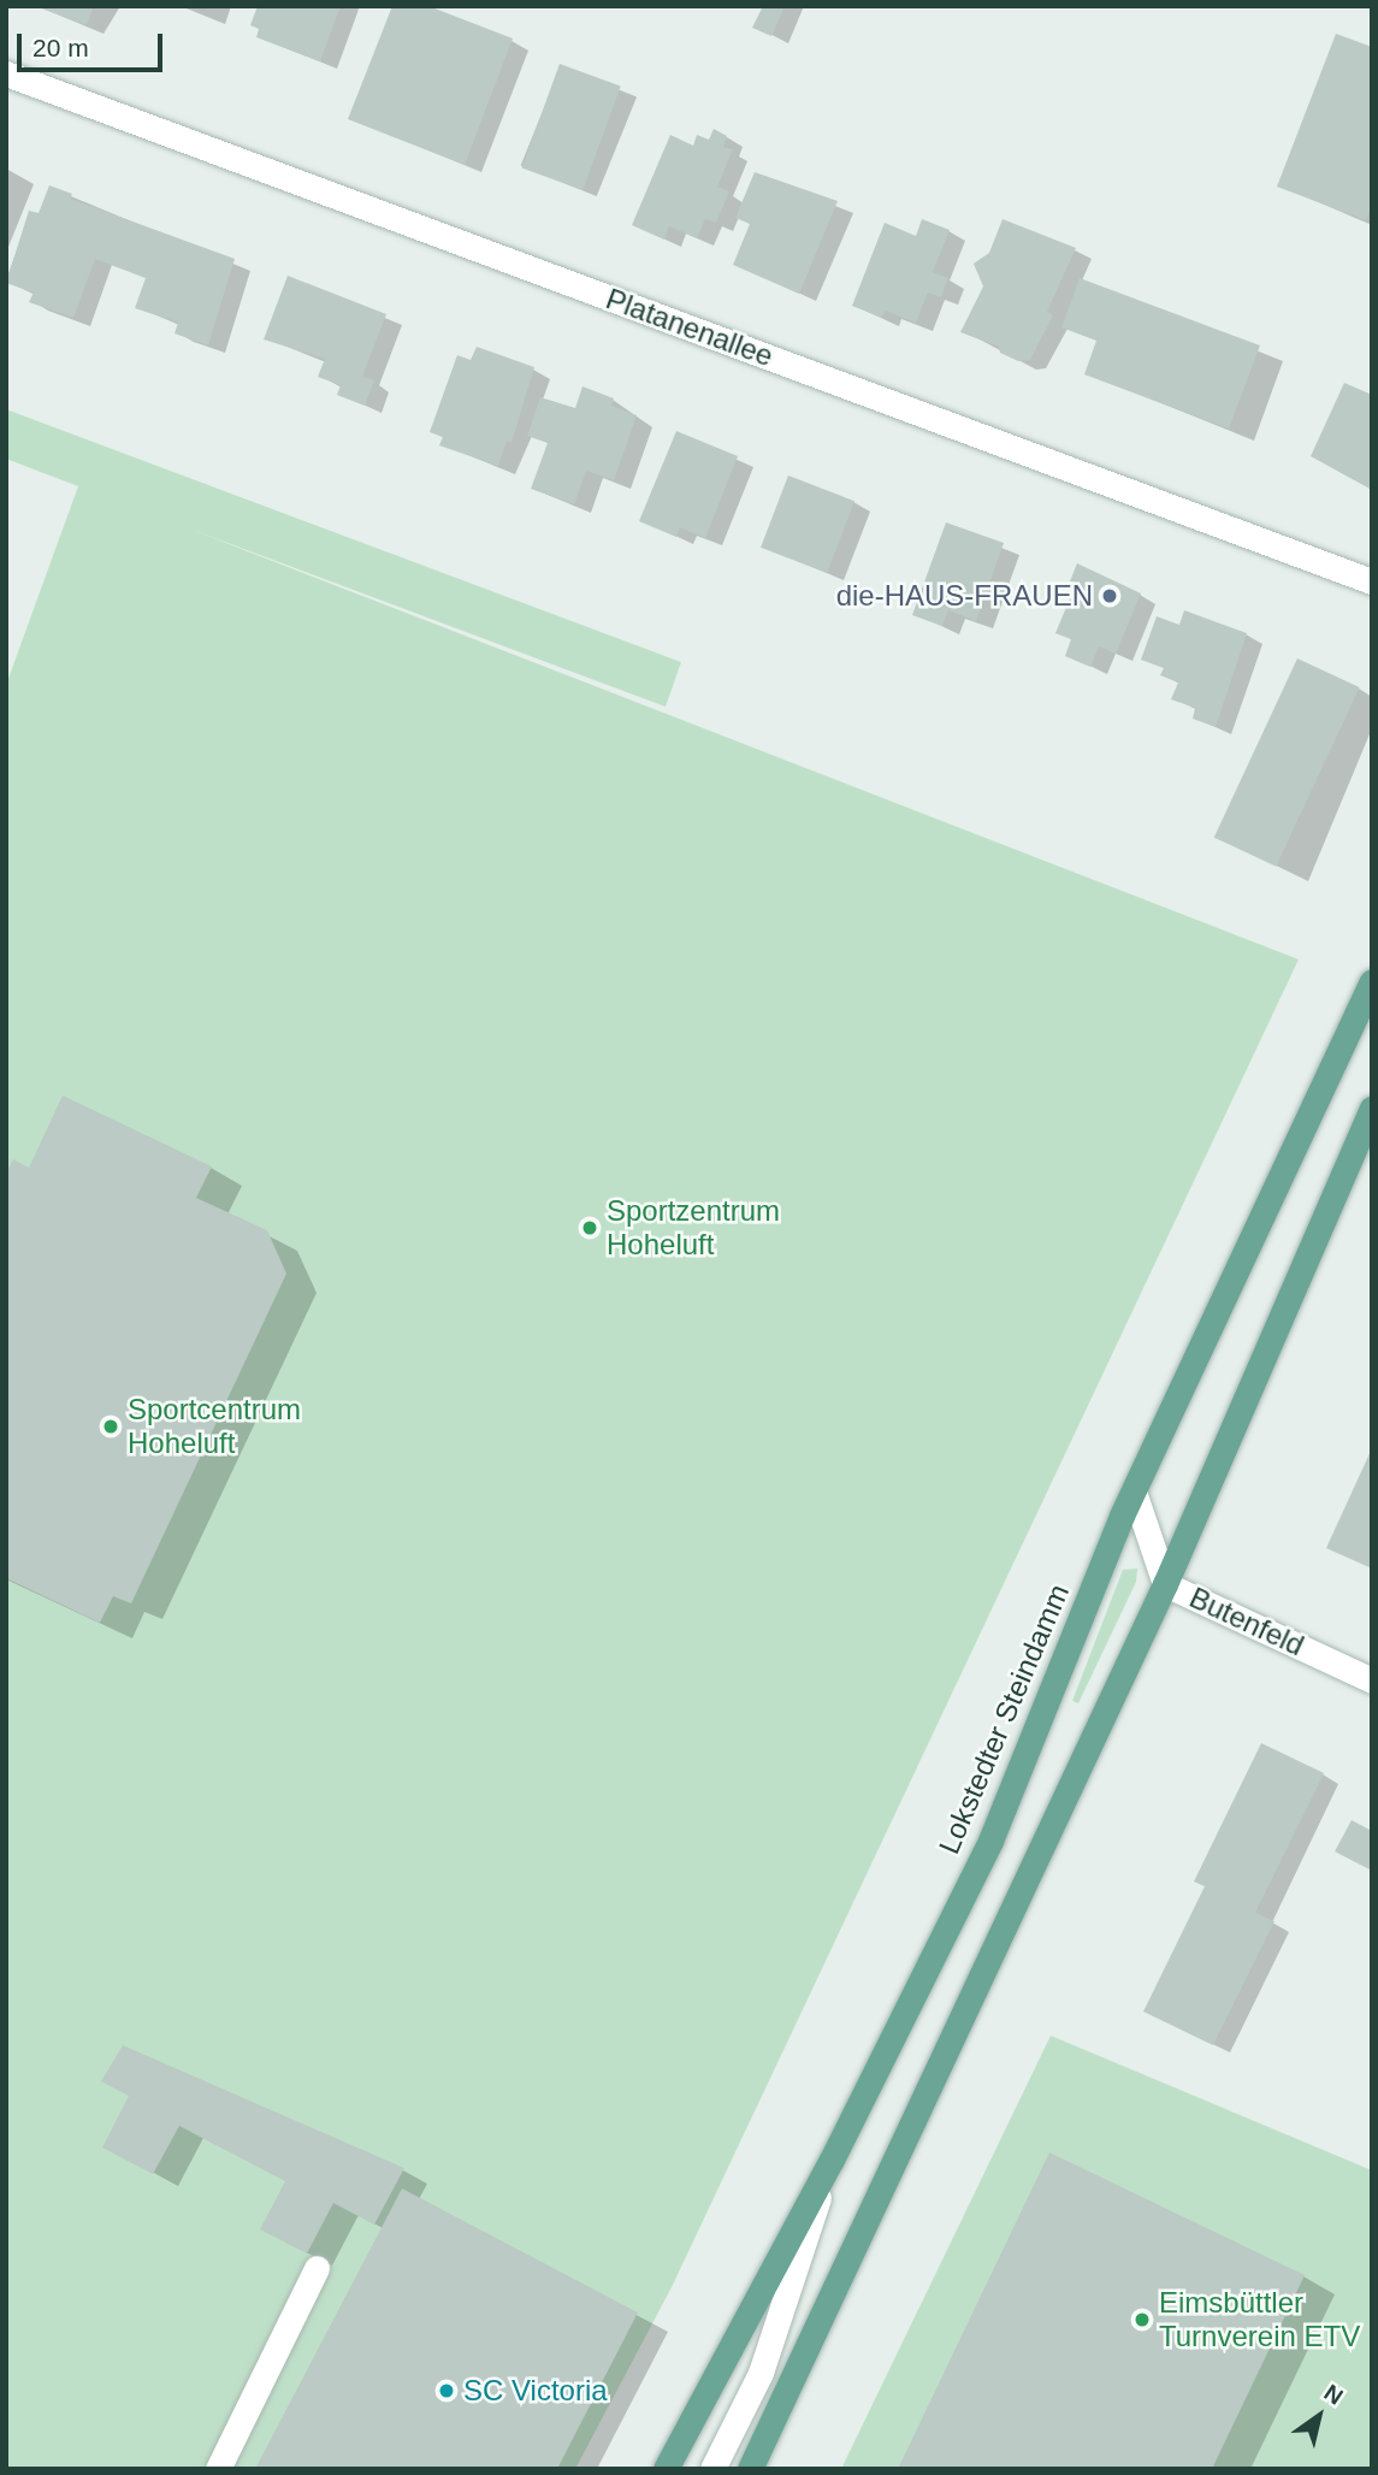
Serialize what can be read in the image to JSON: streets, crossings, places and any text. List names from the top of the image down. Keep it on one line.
{"streets":{"main road":["Lokstedter Steindamm"],"street":["Platanenallee","Butenfeld"]},"crossings":[["Butenfeld","Lokstedter Steindamm"]],"places":["die-HAUS-FRAUEN","Sportzentrum Hoheluft","Sportcentrum Hoheluft","Eimsbüttler Turnverein ETV","SC Victoria"],"scale_bar":"20 m","north":"top right"}
